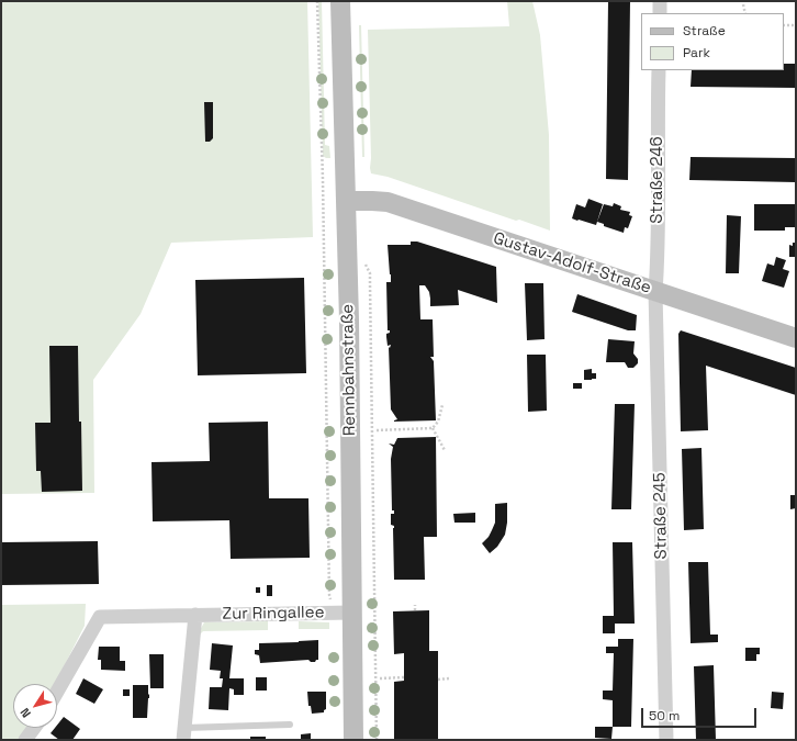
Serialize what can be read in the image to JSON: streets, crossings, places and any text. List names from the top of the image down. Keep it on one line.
{"streets":{"main road":["Gustav-Adolf-Straße","Rennbahnstraße"],"street":["Straße 246","Straße 245","Zur Ringallee"]},"crossings":[["Straße 246","Gustav-Adolf-Straße"],["Straße 246","Straße 245"],["Gustav-Adolf-Straße","Rennbahnstraße"],["Gustav-Adolf-Straße","Straße 245"],["Rennbahnstraße","Zur Ringallee"]],"legend":["Straße","Park"],"scale_bar":"50 m","north":"bottom left"}
